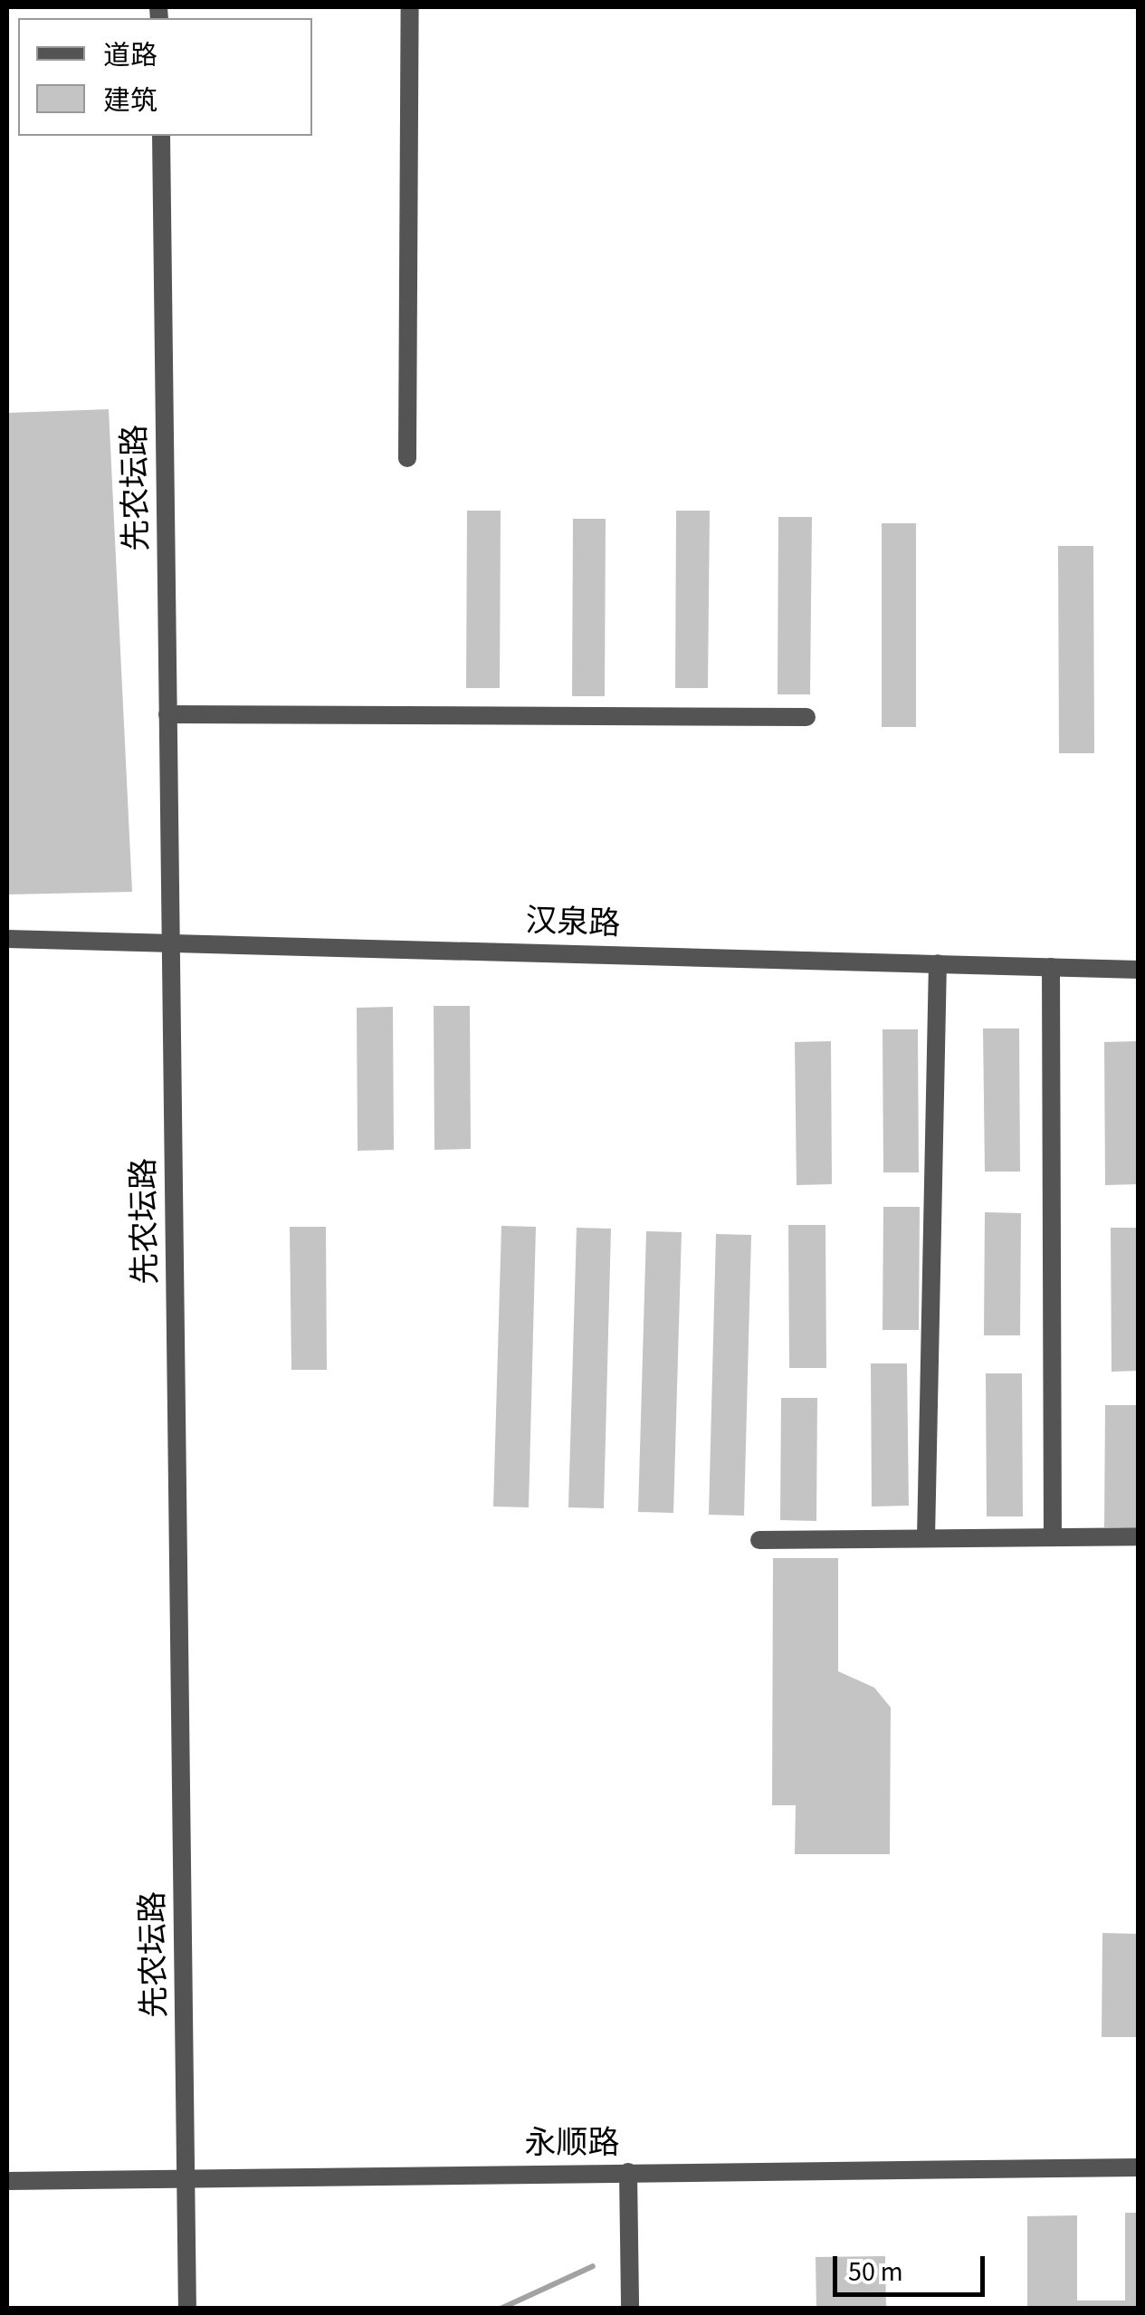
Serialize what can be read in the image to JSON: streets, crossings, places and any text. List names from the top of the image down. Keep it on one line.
{"streets":{"street":["先农坛路","汉泉路","永顺路"]},"crossings":[["先农坛路","汉泉路"],["先农坛路","永顺路"]],"legend":["道路","建筑"],"scale_bar":"50 m"}
